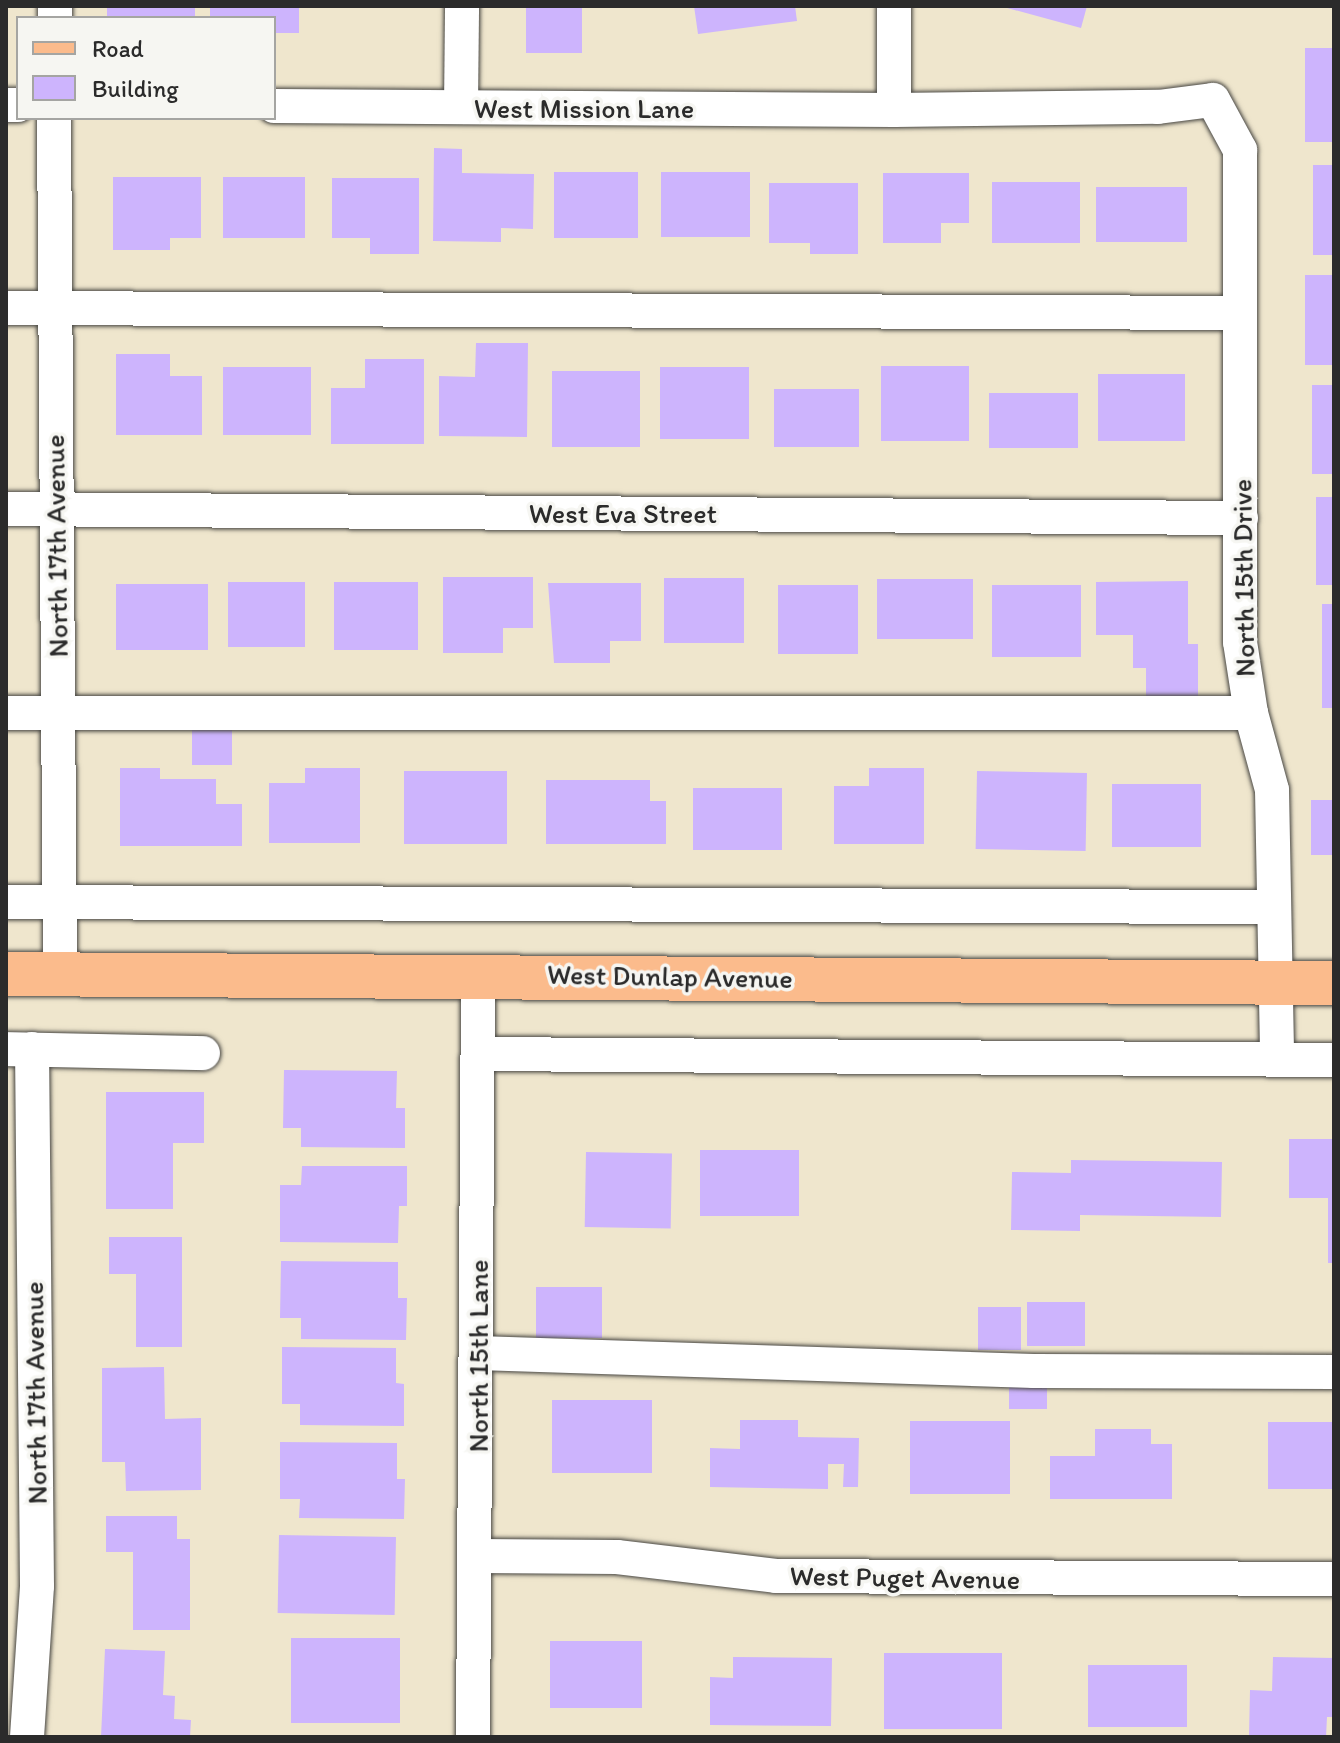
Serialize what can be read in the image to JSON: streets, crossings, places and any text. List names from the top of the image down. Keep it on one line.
{"streets":{"main road":["West Dunlap Avenue"],"street":["West Mission Lane","West Eva Street","North 17th Avenue","North 15th Drive","North 15th Lane","West Puget Avenue"]},"crossings":[["West Mission Lane","North 15th Drive"],["West Eva Street","North 17th Avenue"],["West Eva Street","North 15th Drive"],["North 17th Avenue","West Dunlap Avenue"],["North 15th Drive","West Dunlap Avenue"],["West Dunlap Avenue","North 15th Lane"],["North 15th Lane","West Puget Avenue"]],"legend":["Road","Building"]}
